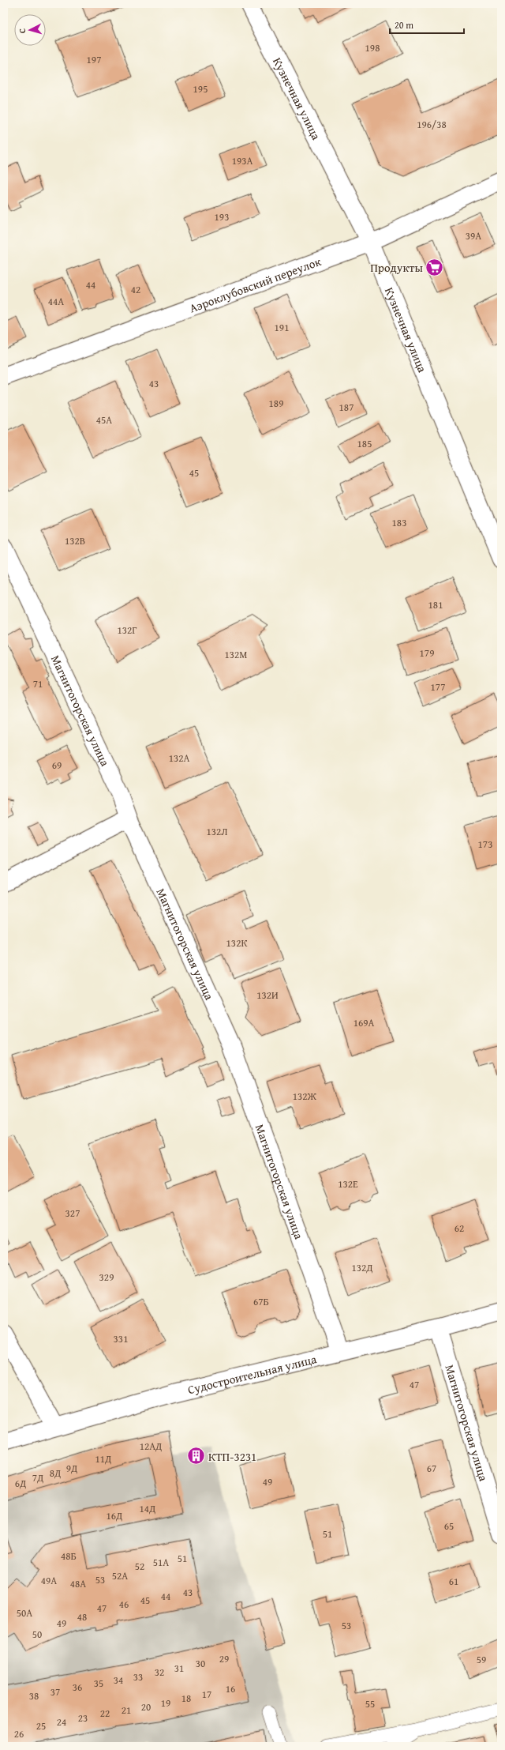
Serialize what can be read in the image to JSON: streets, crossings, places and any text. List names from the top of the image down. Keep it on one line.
{"streets":{"street":["Кузнечная улица","Аэроклубовский переулок","Магнитогорская улица","Судостроительная улица"]},"crossings":[["Кузнечная улица","Аэроклубовский переулок"],["Магнитогорская улица","Судостроительная улица"]],"places":{"supermarket":["Продукты"],"building":["КТП-3231"]},"house_numbers":["198","197","195","196/38","193А","193","39А","44","42","44А","191","43","189","187","45А","185","45","183","132В","181","132Г","179","132М","71","177","132А","69","132Л","173","132К","132И","169А","132Ж","132Е","327","62","132Д","329","67Б","331","47","12АД","11Д","9Д","67","8Д","7Д","49","6Д","14Д","16Д","65","51","48Б","51","51А","52","52А","53","49А","61","48А","43","44","45","46","47","50А","48","49","53","50","29","59","30","31","32","33","34","35","36","16","37","17","38","18","19","55","20","21","22","23","24","25","26"],"scale_bar":"20 m","north":"left"}
